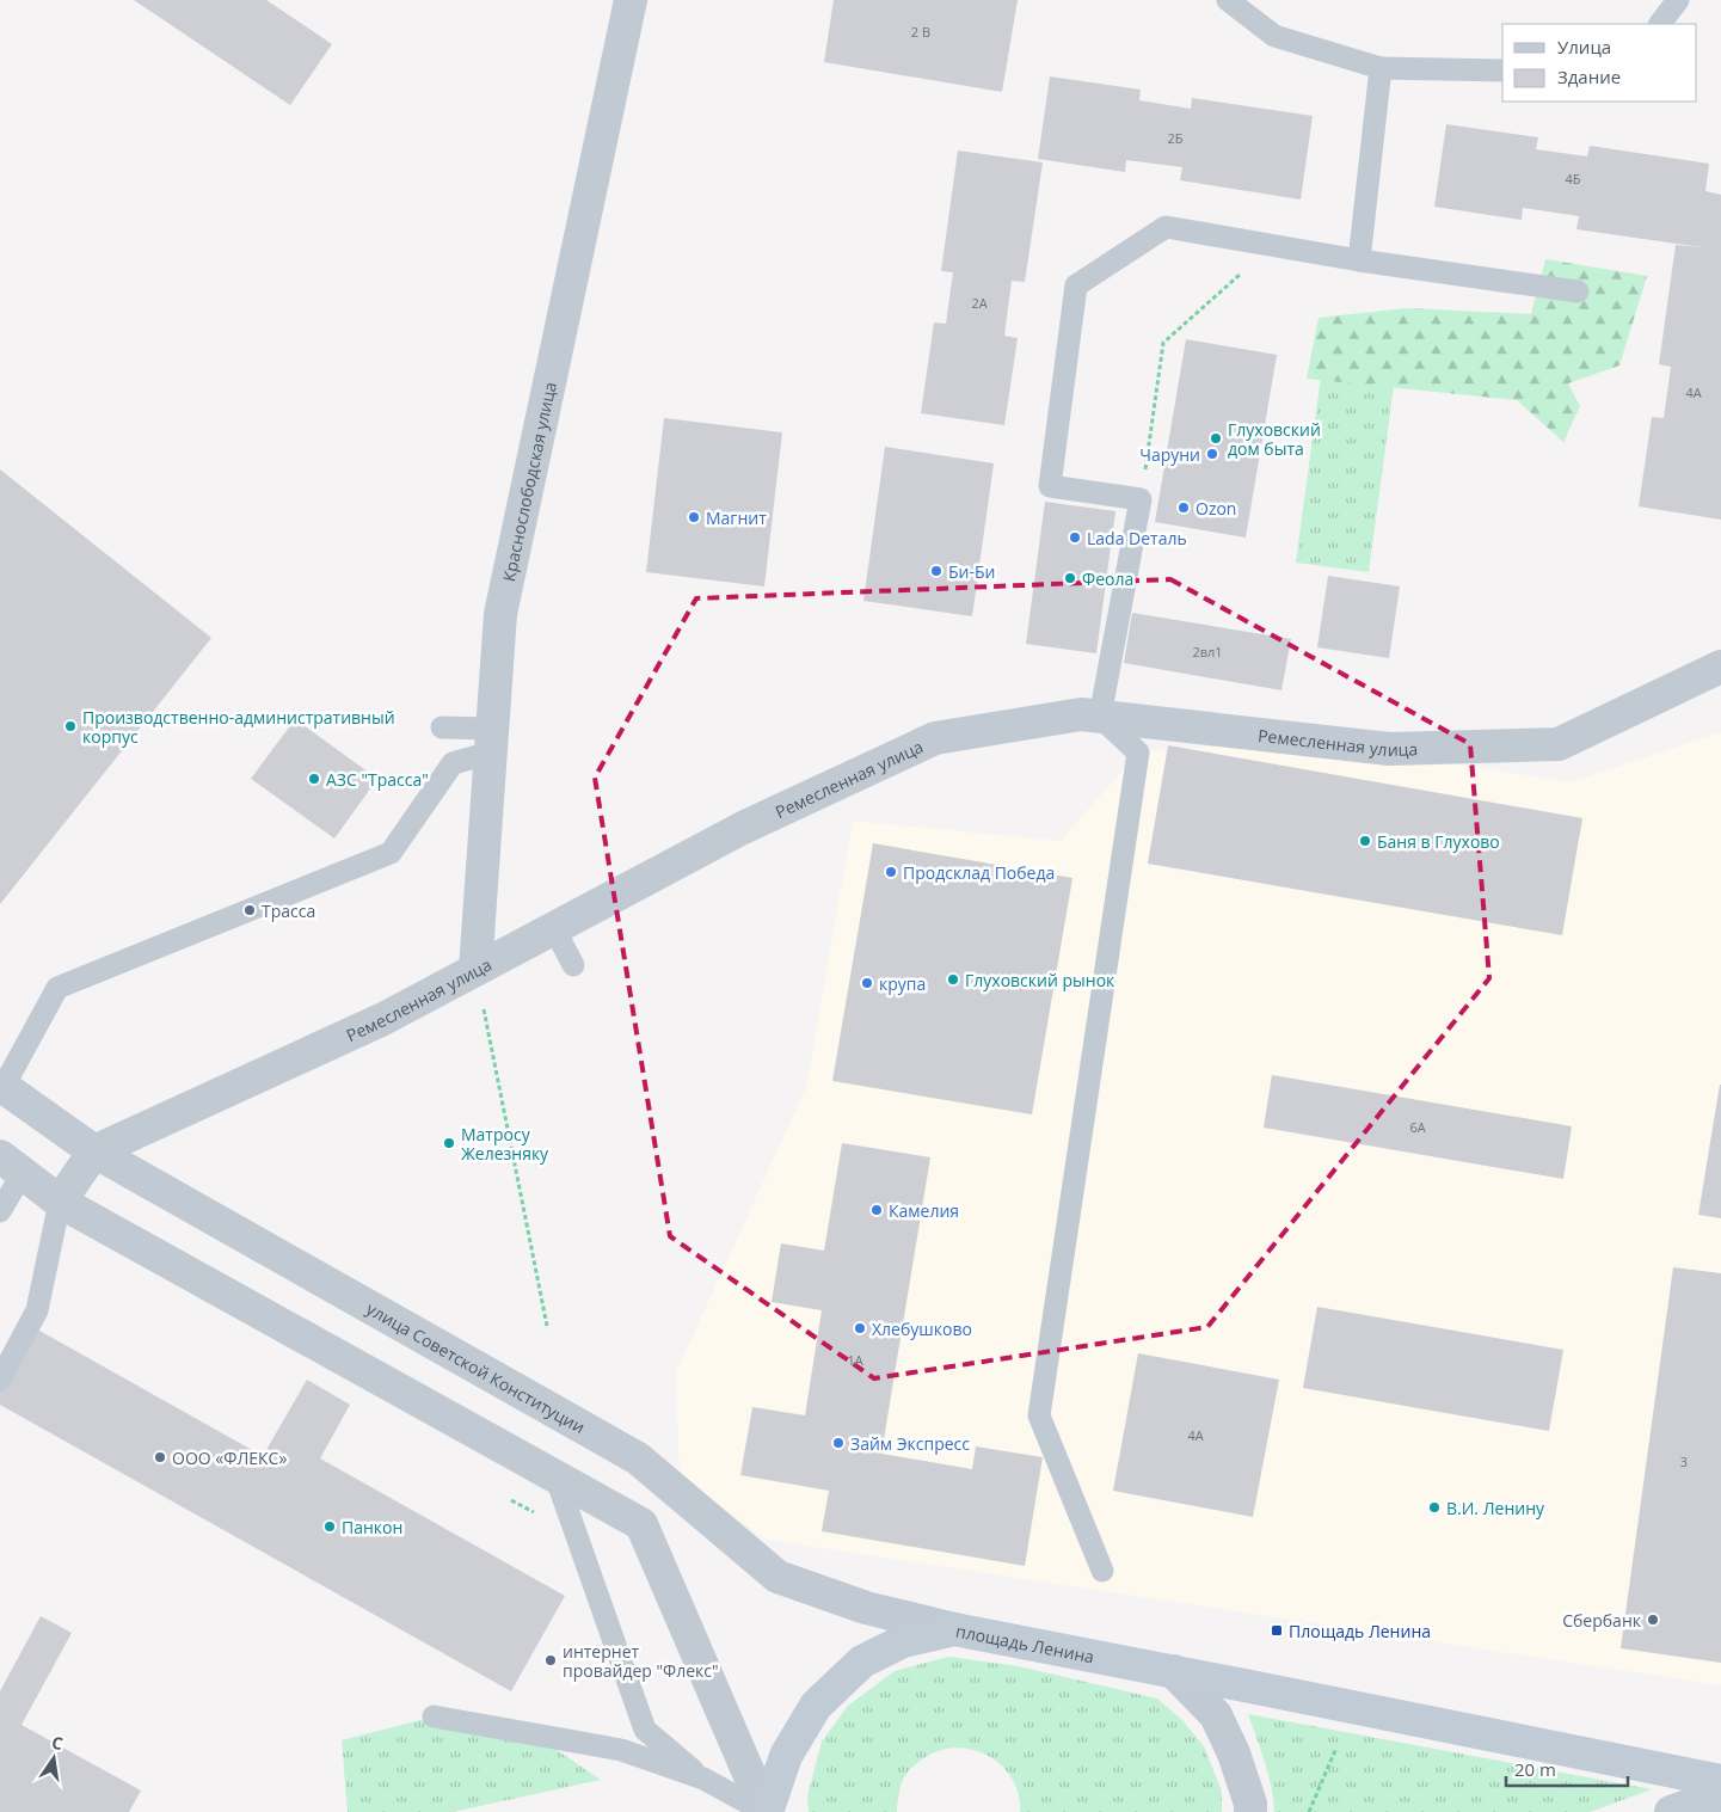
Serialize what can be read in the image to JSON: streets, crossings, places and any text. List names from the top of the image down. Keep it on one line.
{"streets":{"main road":["площадь Ленина"],"street":["Краснослободская улица","Ремесленная улица","улица Советской Конституции"]},"crossings":[["Краснослободская улица","Ремесленная улица"],["Ремесленная улица","улица Советской Конституции"],["улица Советской Конституции","площадь Ленина"]],"places":{"other":["Глуховский дом быта","Чаруни","Ozon","Магнит","Lada Dеталь","Би-Би","Феола","Производственно-административный корпус","АЗС \"Трасса\"","Баня в Глухово","Продсклад Победа","Трасса","Глуховский рынок","крупа","Матросу Железняку","Камелия","Хлебушково","Займ Экспресс","ООО «ФЛЕКС»","В.И. Ленину","Панкон","Сбербанк","интернет провайдер \"Флекс\""],"transit":["Площадь Ленина"]},"house_numbers":["2 В","2Б","4Б","2А","4А","2вл1","6А","1А","4А","3"],"legend":["Улица","Здание"],"scale_bar":"20 m","north":"top"}
